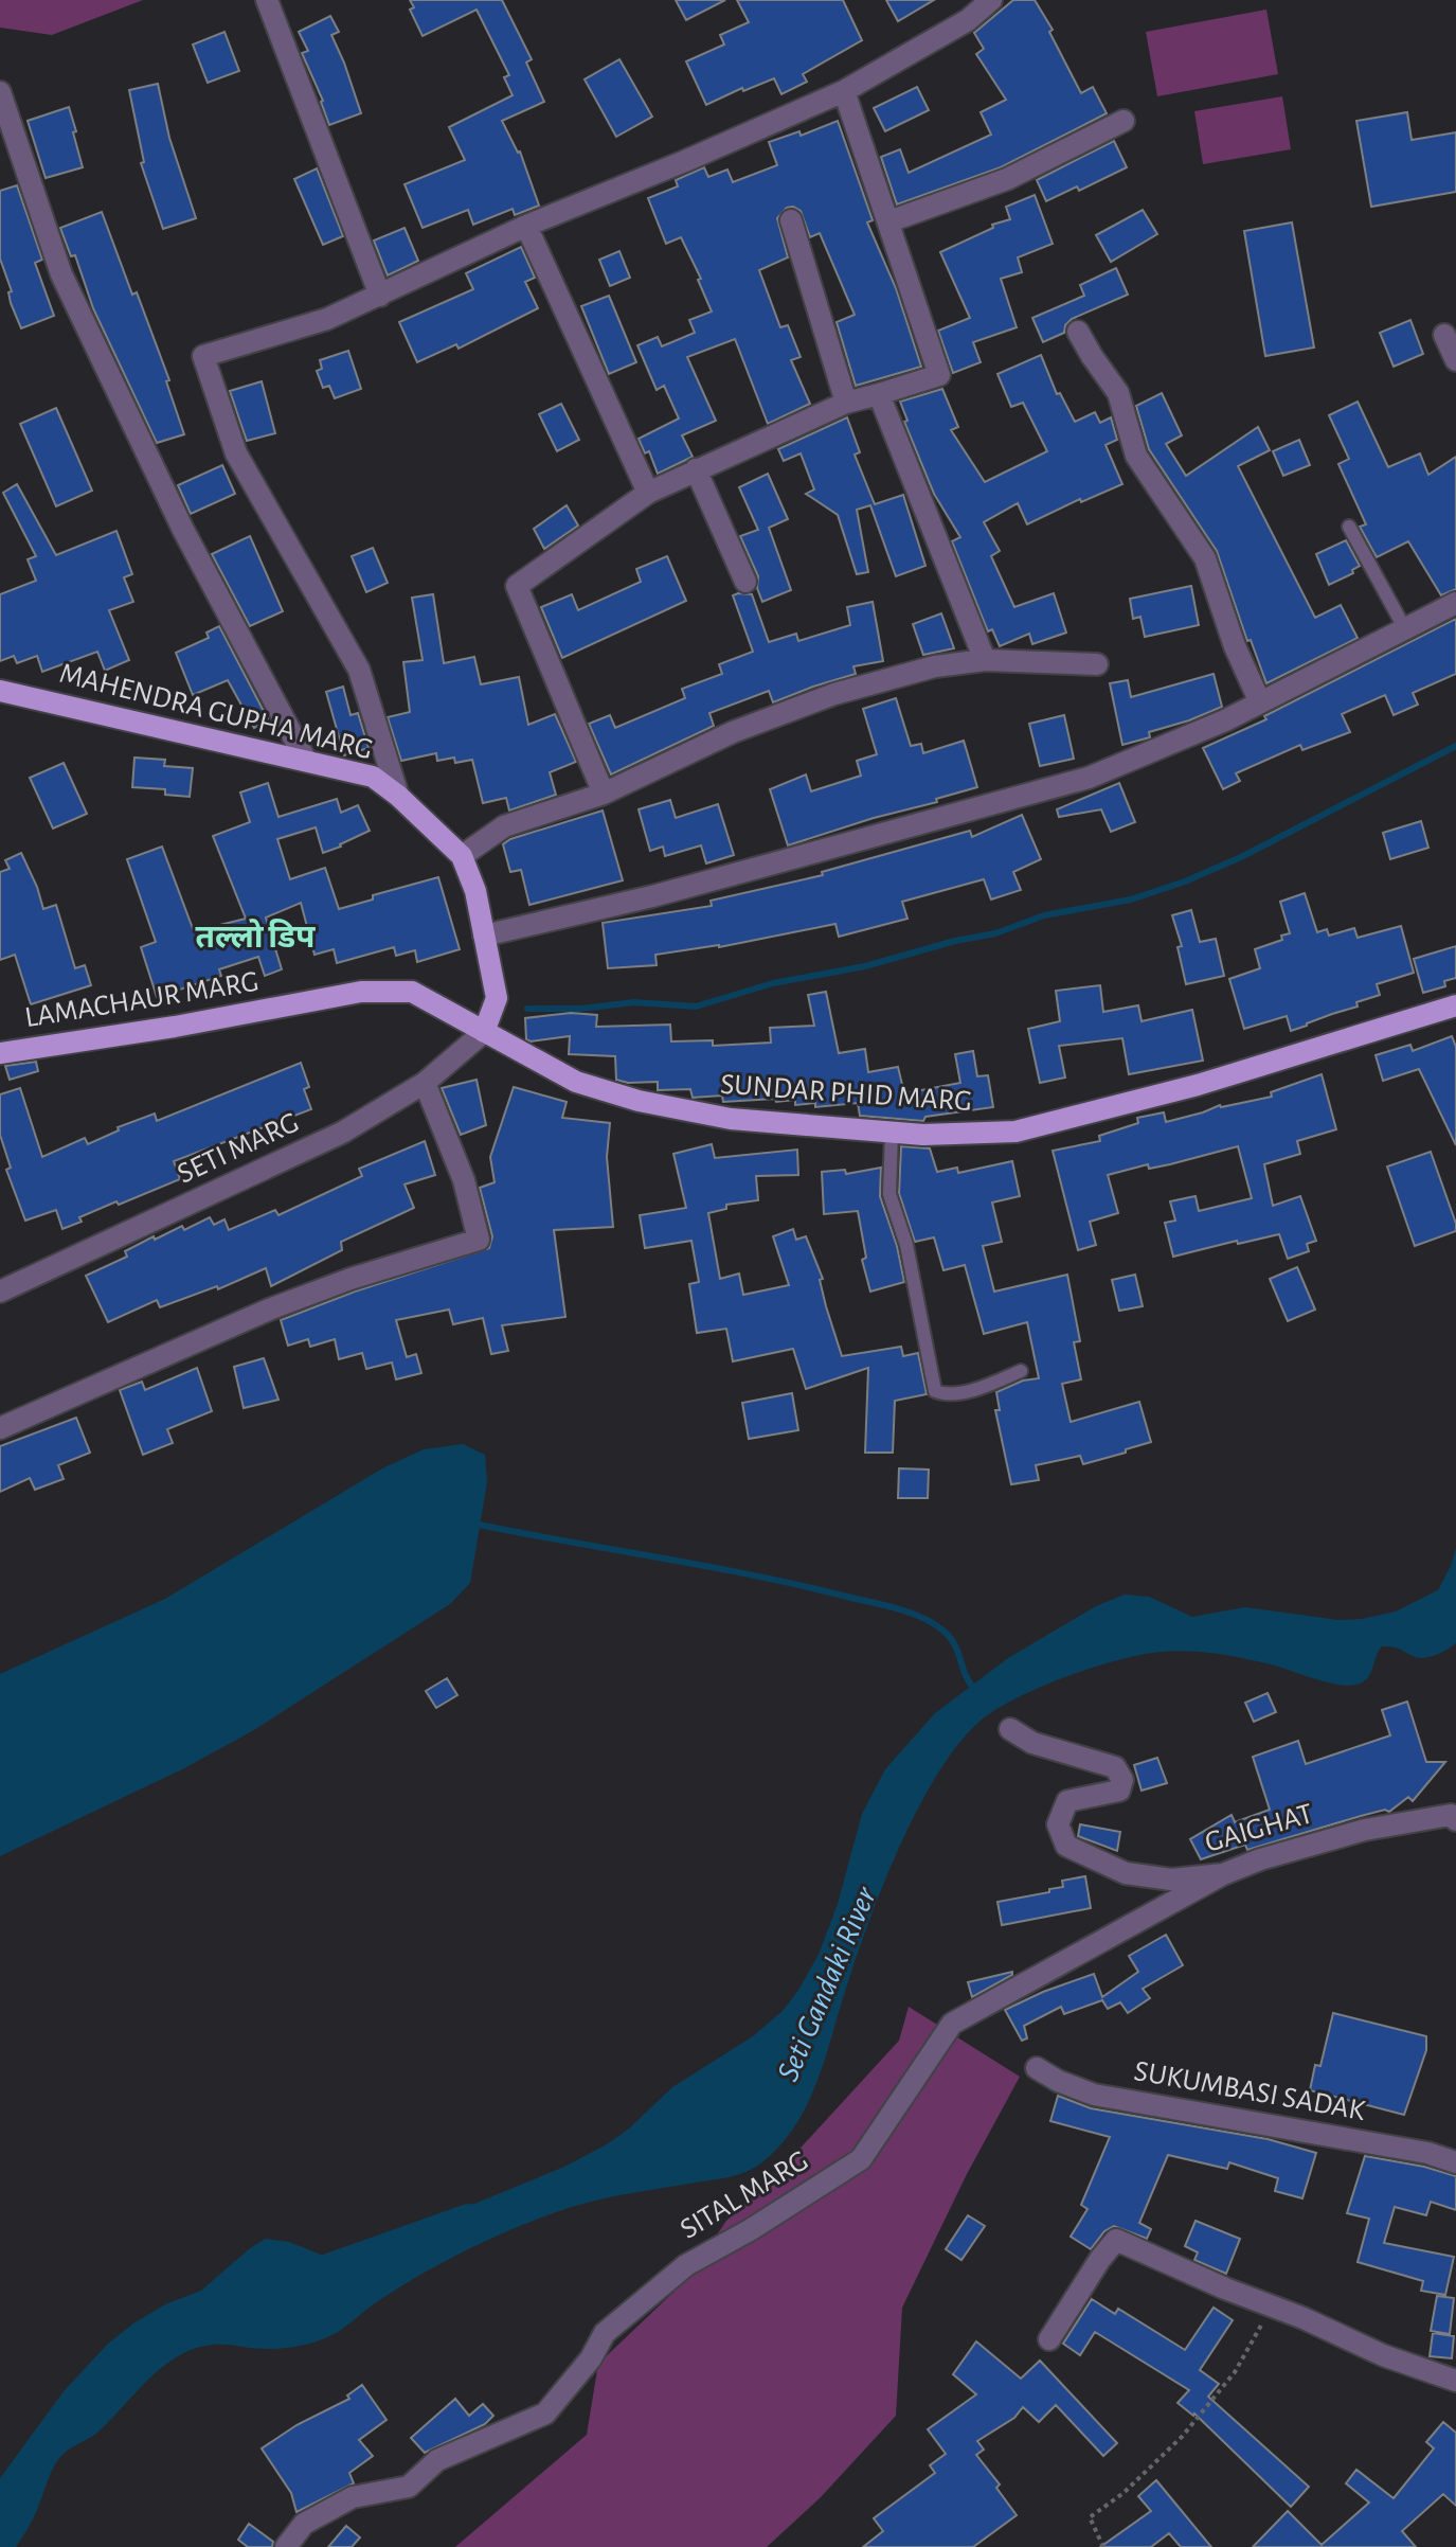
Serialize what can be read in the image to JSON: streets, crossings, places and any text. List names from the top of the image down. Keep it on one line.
{"streets":{"main road":["MAHENDRA GUPHA MARG","LAMACHAUR MARG","SUNDAR PHID MARG"],"street":["SETI MARG","GAIGHAT","SUKUMBASI SADAK","SITAL MARG"]},"crossings":[["MAHENDRA GUPHA MARG","LAMACHAUR MARG"],["MAHENDRA GUPHA MARG","SUNDAR PHID MARG"],["MAHENDRA GUPHA MARG","SETI MARG"],["LAMACHAUR MARG","SUNDAR PHID MARG"],["LAMACHAUR MARG","SETI MARG"],["SUNDAR PHID MARG","SETI MARG"],["GAIGHAT","SITAL MARG"]],"districts":["तल्लो डिप"],"water":["Seti Gandaki River"]}
